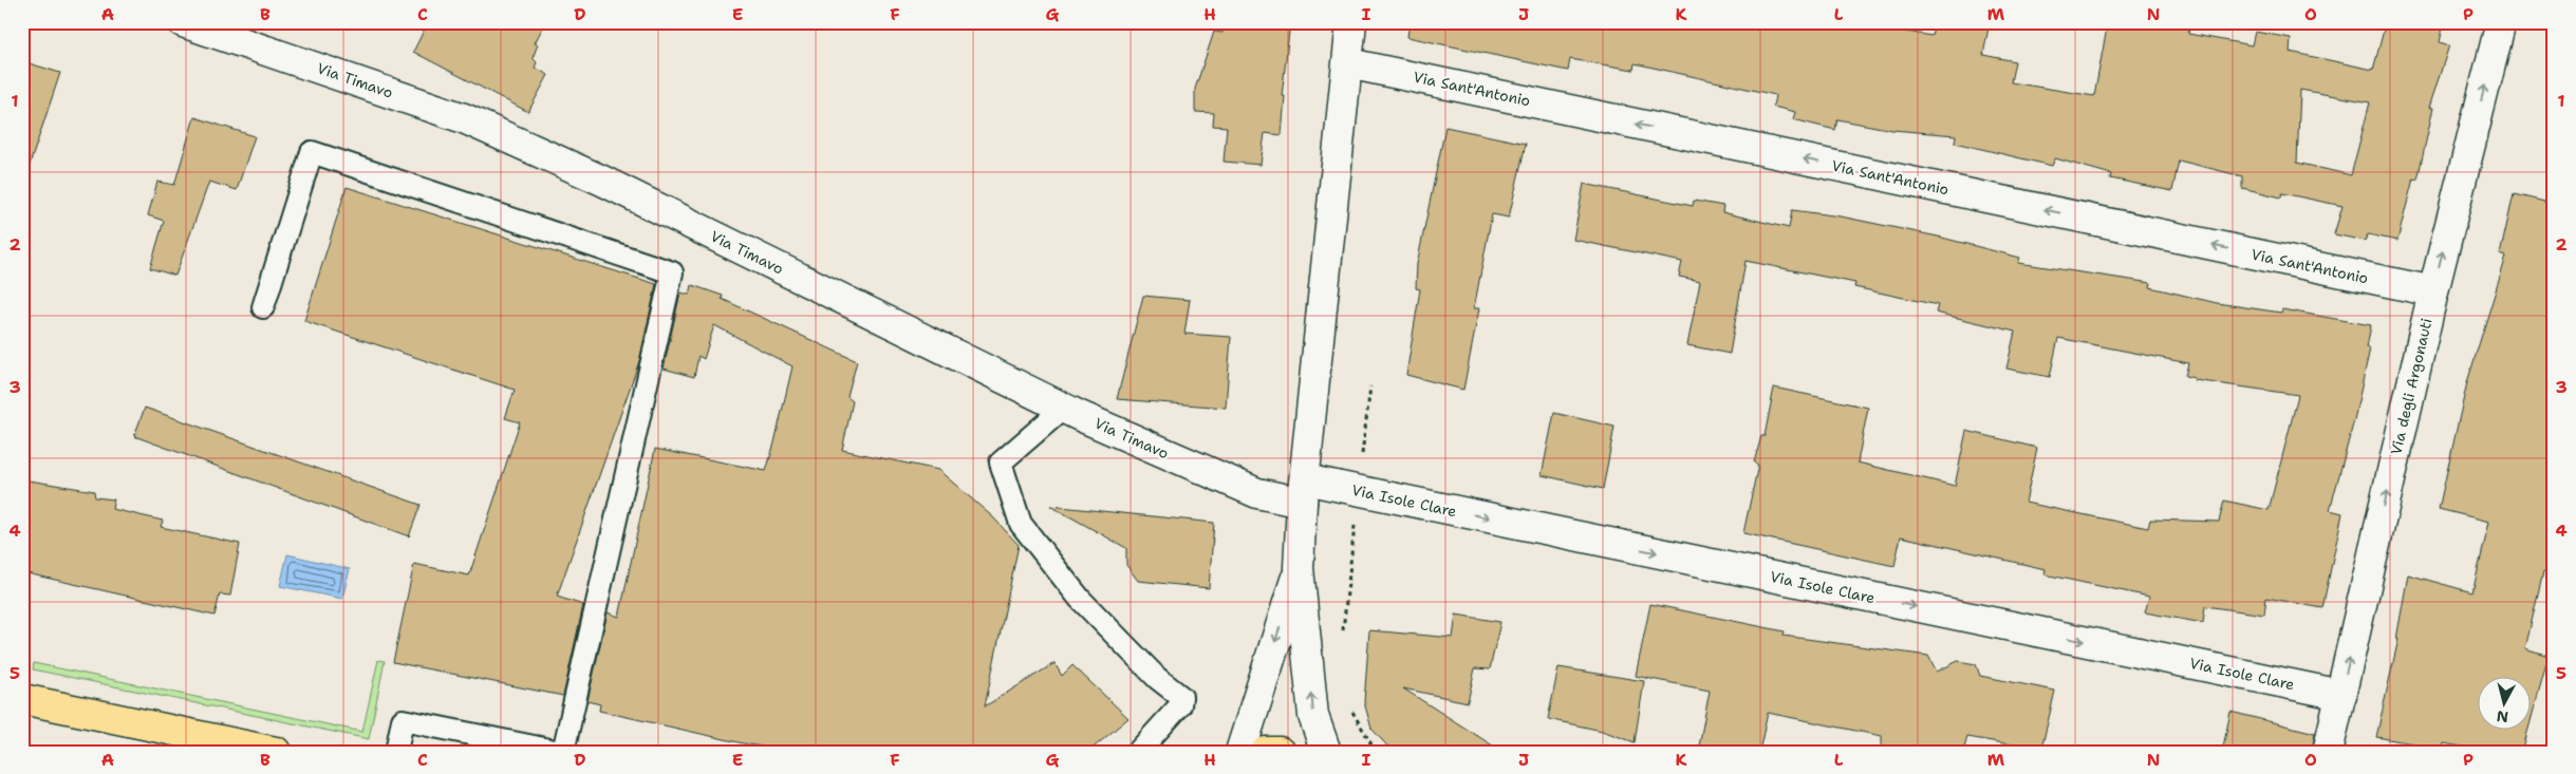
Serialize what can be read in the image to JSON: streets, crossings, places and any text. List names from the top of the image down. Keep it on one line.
{"streets":{"street":["Via Timavo","Via Sant'Antonio","Via degli Argonauti","Via Isole Clare"]},"crossings":[["Via Timavo","Via Isole Clare"],["Via Sant'Antonio","Via degli Argonauti"],["Via degli Argonauti","Via Isole Clare"]],"one_way":["Via Sant'Antonio","Via degli Argonauti","Via Isole Clare"],"north":"bottom","grid":{"columns":["A","B","C","D","E","F","G","H","I","J","K","L","M","N","O","P"],"rows":["1","2","3","4","5"]}}
